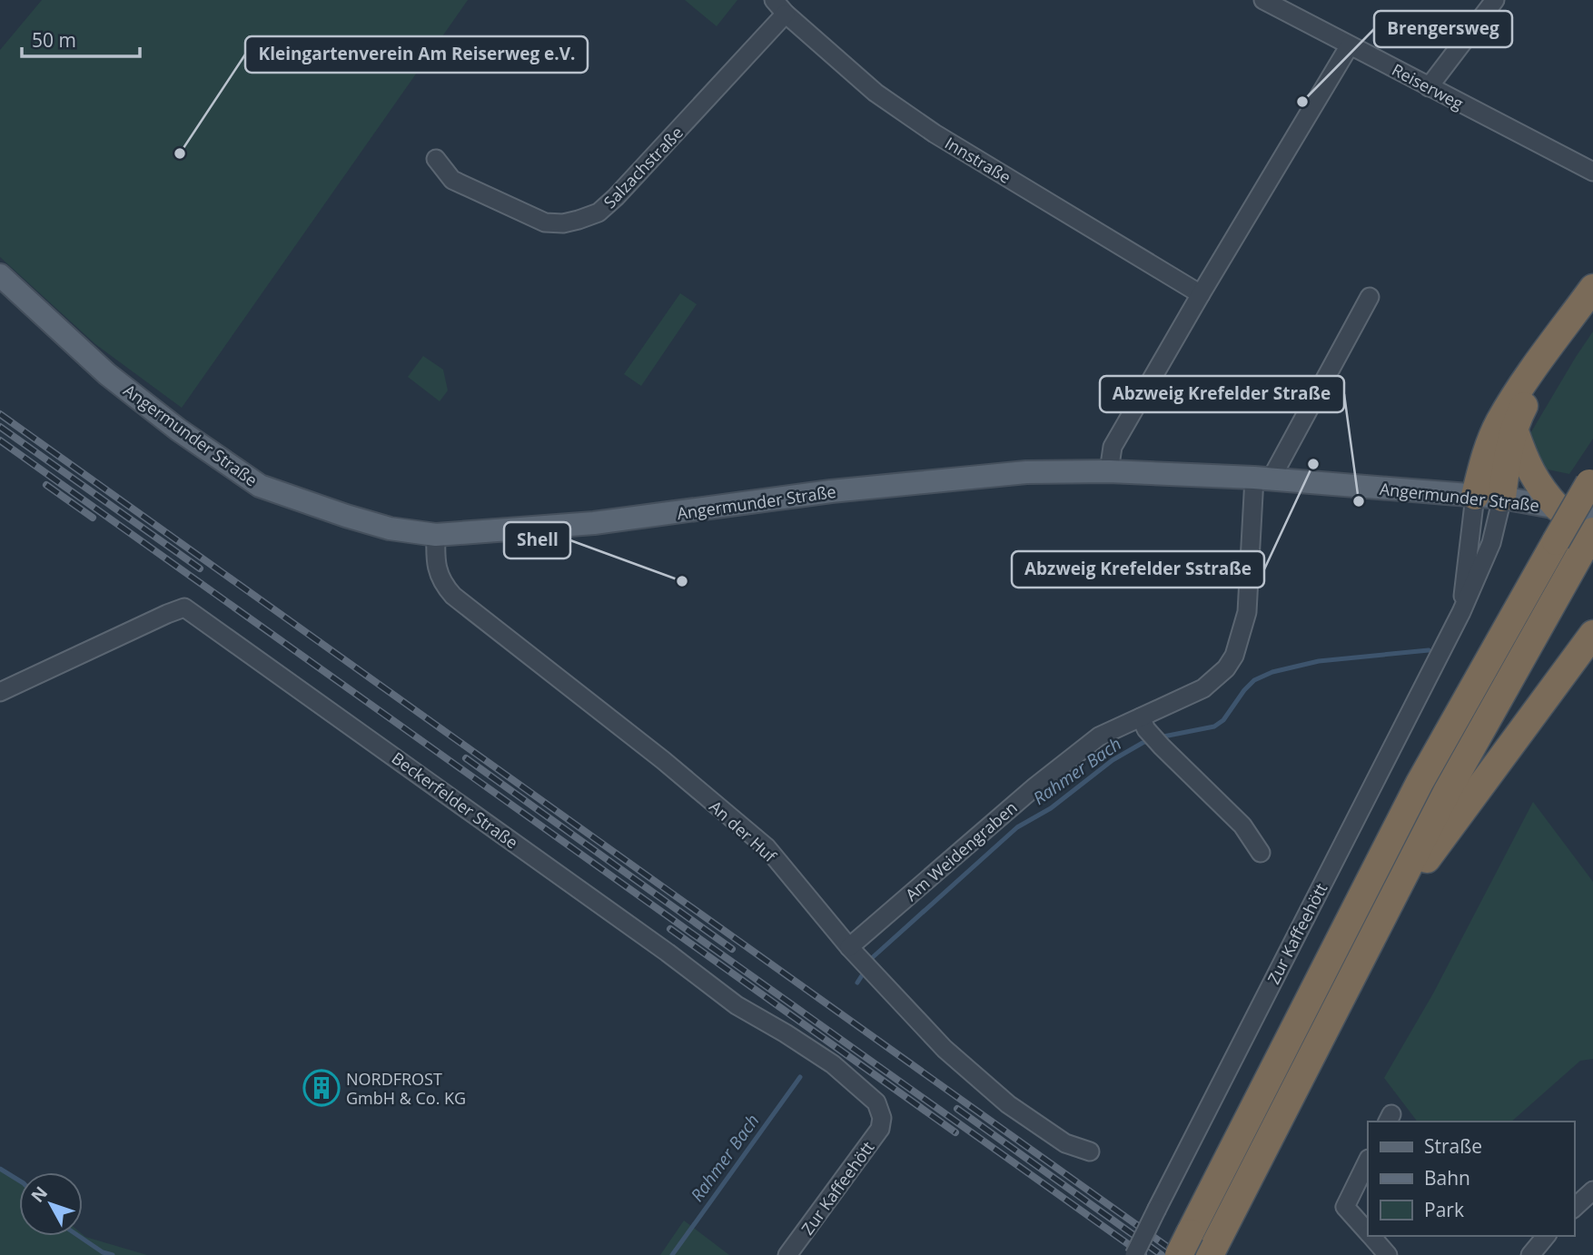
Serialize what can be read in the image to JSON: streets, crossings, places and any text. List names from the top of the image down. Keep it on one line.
{"streets":{"main road":["Angermunder Straße"],"street":["Reiserweg","Innstraße","Salzachstraße","Beckerfelder Straße","An der Huf","Am Weidengraben","Zur Kaffeehött"]},"crossings":[["Innstraße","Salzachstraße"],["Angermunder Straße","An der Huf"],["Angermunder Straße","Am Weidengraben"],["Angermunder Straße","Zur Kaffeehött"],["Beckerfelder Straße","Zur Kaffeehött"],["An der Huf","Am Weidengraben"]],"water":["Rahmer Bach"],"places":{"other":["Brengersweg","Kleingartenverein Am Reiserweg e.V.","Abzweig Krefelder Sstraße","Abzweig Krefelder Straße","Shell"],"building":["NORDFROST GmbH & Co. KG"]},"legend":["Straße","Bahn","Park"],"scale_bar":"50 m","north":"top left"}
